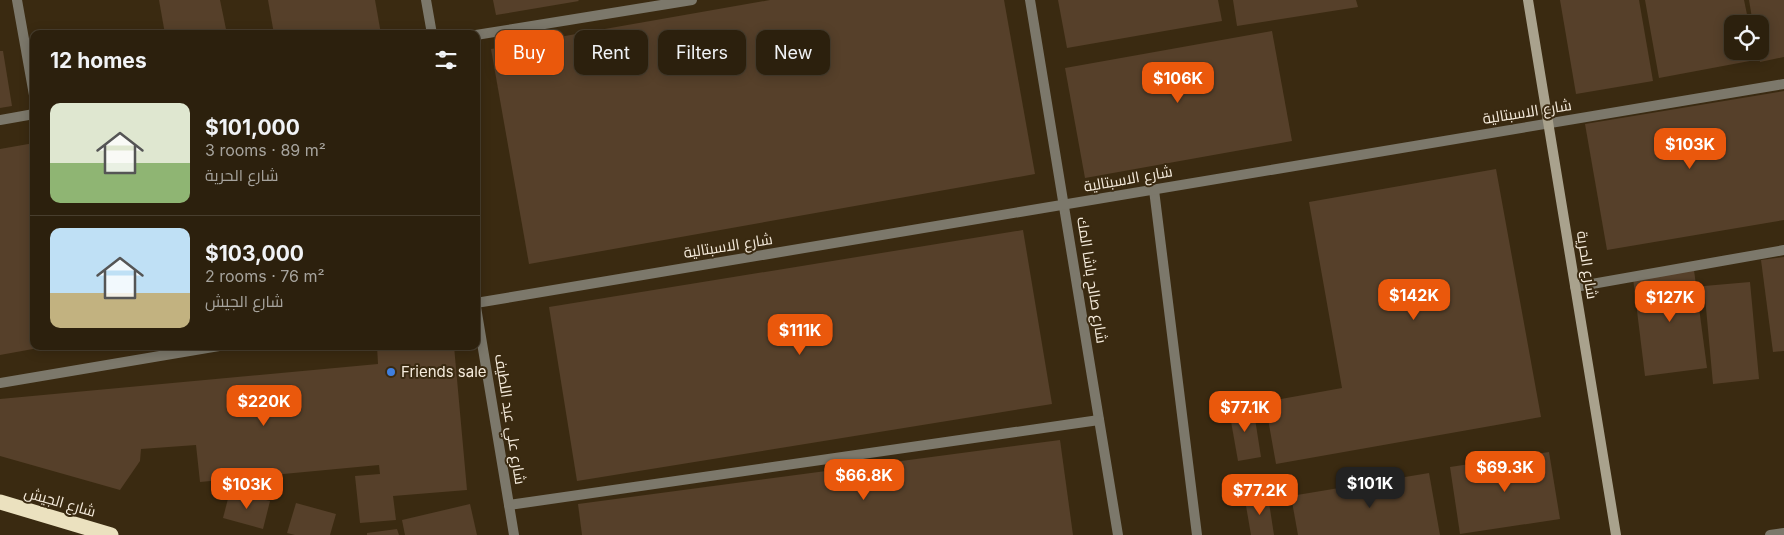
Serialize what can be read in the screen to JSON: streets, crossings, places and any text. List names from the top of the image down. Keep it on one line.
{"streets":{"highway":["شارع الجيش"],"street":["شارع الاسبتالية","شارع الحرية","شارع صالح باشا المك","شارع علي عبد اللطيف"]},"crossings":[["شارع الاسبتالية","شارع الحرية"],["شارع الاسبتالية","شارع صالح باشا المك"]],"places":["Friends sale"],"page":{"chip":["Buy","Rent","Filters","New"],"heading":"12 homes","price":["$106K","$103K","$142K","$127K","$111K","$220K","$77.1K","$69.3K","$66.8K","$101K","$103K","$77.2K"],"list":[{"name":"$101,000","note":"3 rooms · 89 m² · شارع الحرية"},{"name":"$103,000","note":"2 rooms · 76 m² · شارع الجيش"}]}}
